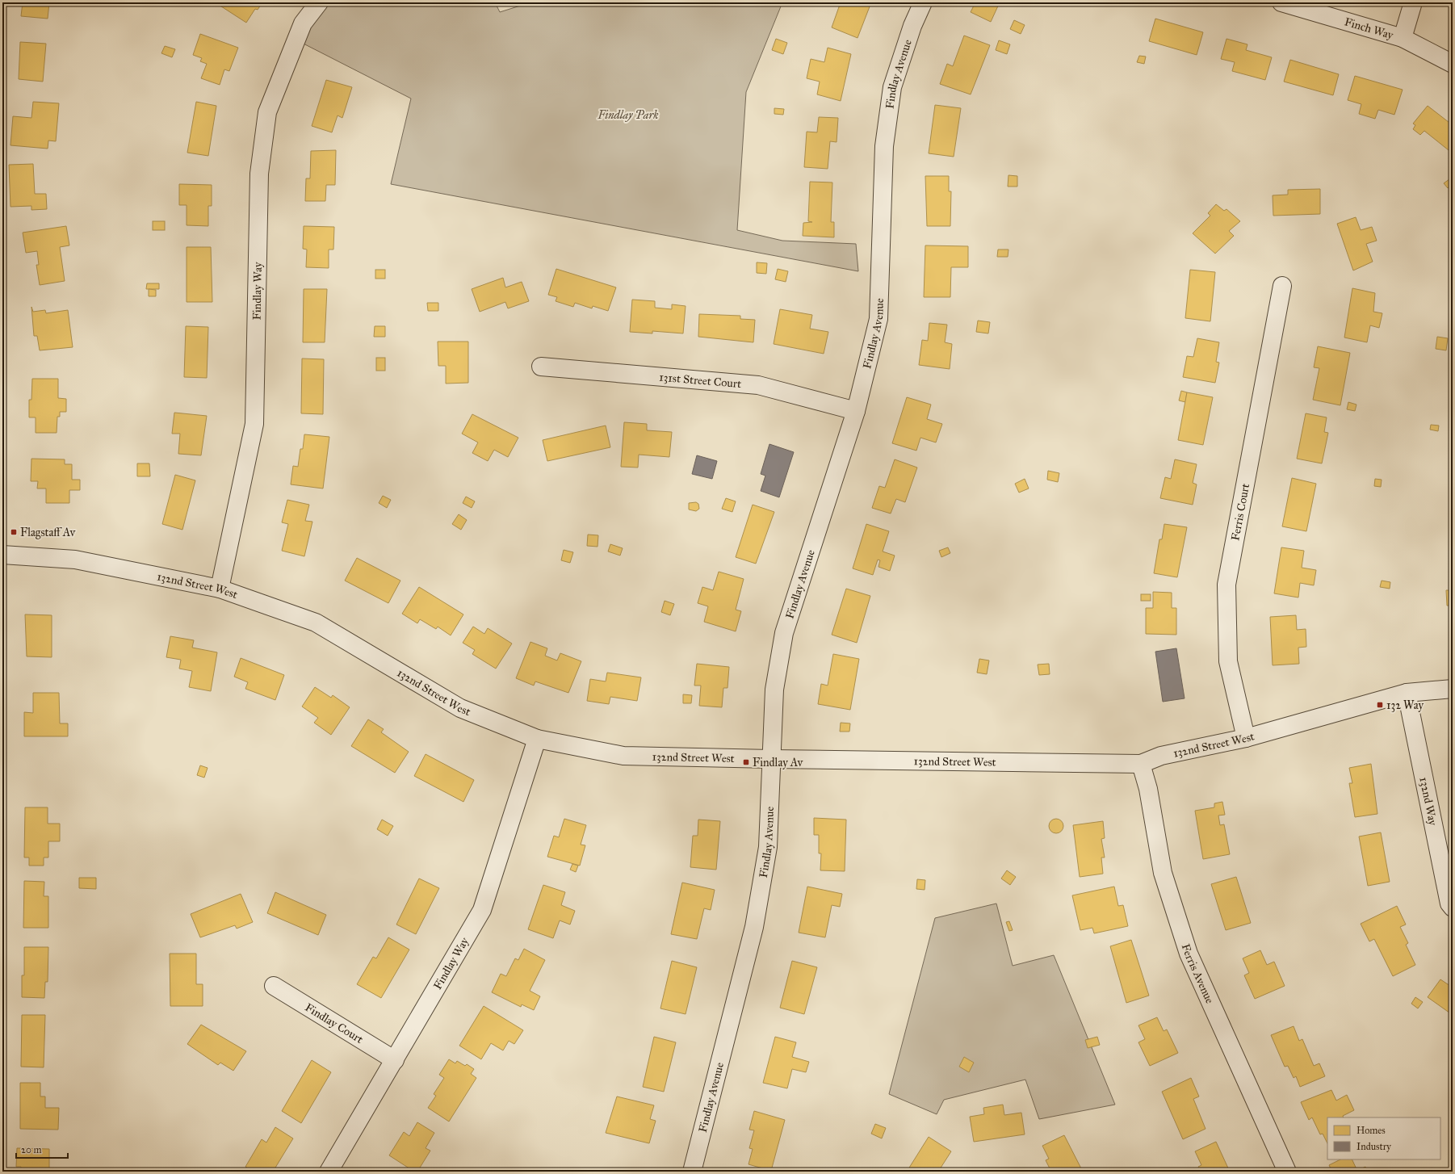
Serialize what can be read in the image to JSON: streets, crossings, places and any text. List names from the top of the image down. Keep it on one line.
{"streets":{"street":["Finch Way","Findlay Avenue","Findlay Way","131st Street Court","Ferris Court","132nd Street West","132nd Way","Ferris Avenue","Findlay Court"]},"crossings":[["Findlay Avenue","131st Street Court"],["Findlay Avenue","132nd Street West"],["Findlay Way","132nd Street West"],["Findlay Way","Findlay Court"],["Ferris Court","132nd Street West"],["132nd Street West","132nd Way"],["132nd Street West","Ferris Avenue"]],"parks":["Findlay Park"],"places":{"transit":["Flagstaff Av","132 Way","Findlay Av"]},"legend":["Homes","Industry"],"scale_bar":"20 m"}
